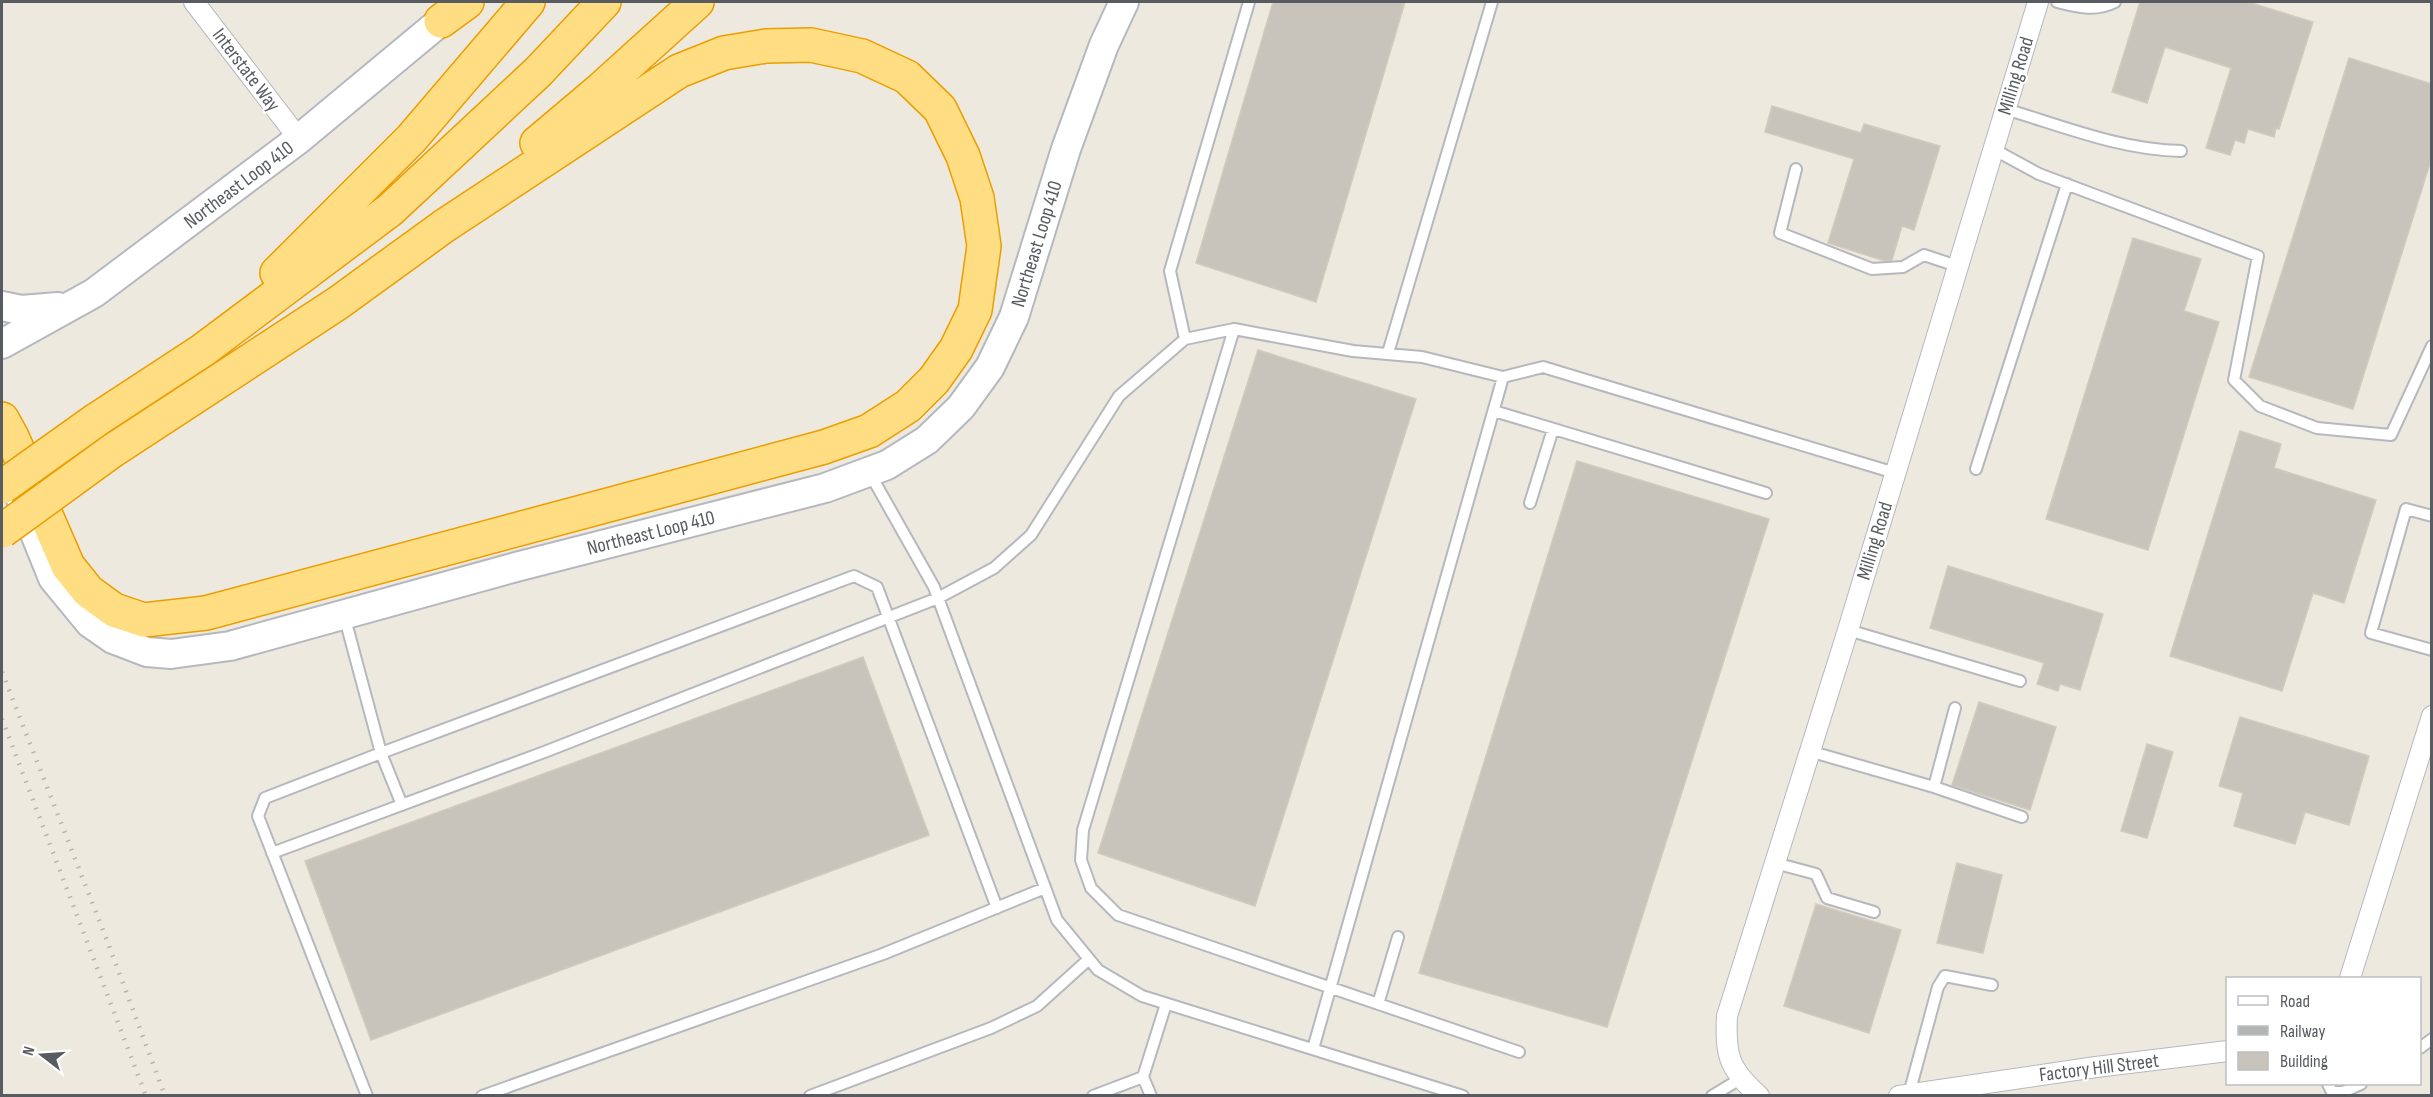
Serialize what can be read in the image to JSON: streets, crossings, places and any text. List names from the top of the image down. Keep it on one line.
{"streets":{"main road":["Northeast Loop 410"],"street":["Interstate Way","Milling Road","Factory Hill Street"]},"crossings":[["Interstate Way","Northeast Loop 410"]],"legend":["Road","Railway","Building"],"north":"left"}
